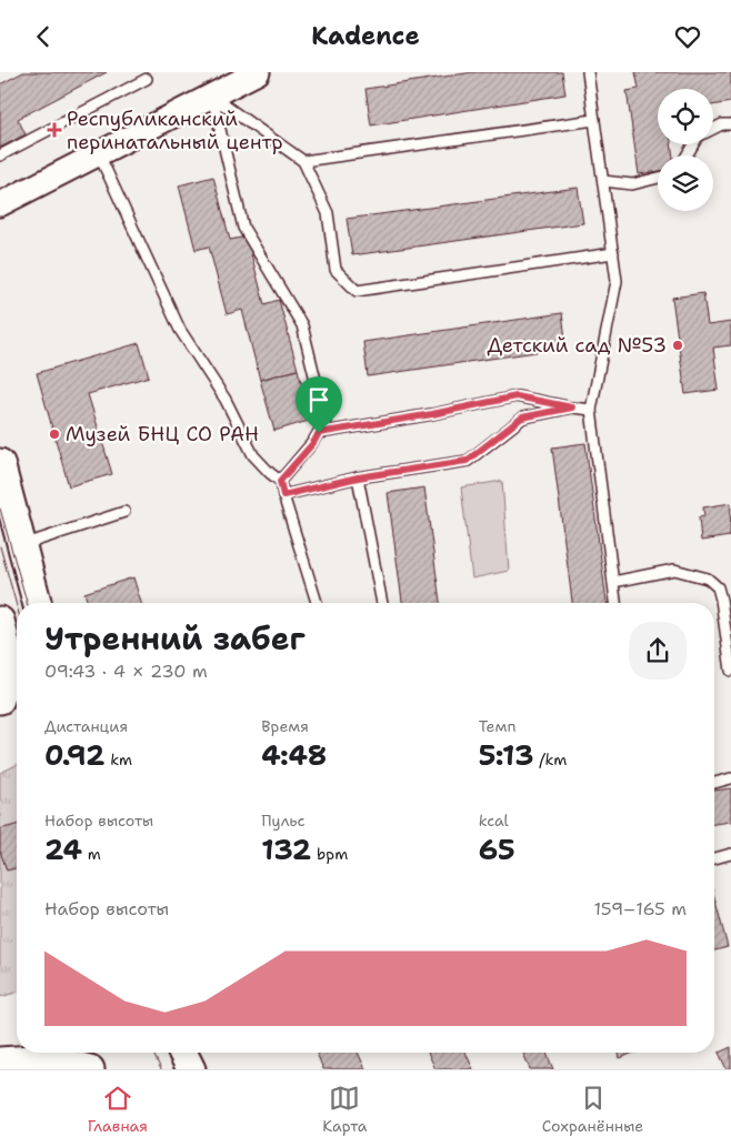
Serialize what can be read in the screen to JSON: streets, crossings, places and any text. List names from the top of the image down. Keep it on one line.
{"places":{"health":["Республиканский перинатальный центр"],"other":["Детский сад №53","Музей БНЦ СО РАН"]},"page":{"header":"Kadence","heading":["Утренний забег","09:43 · 4 × 230 m"],"stats":[["Дистанция","0.92 km"],["Время","4:48"],["Темп","5:13 /km"],["Набор высоты","24 m"],["Пульс","132 bpm"],["kcal","65"]],"chart":["Набор высоты","159–165 m"],"tabs":["Главная","Карта","Сохранённые"]}}
